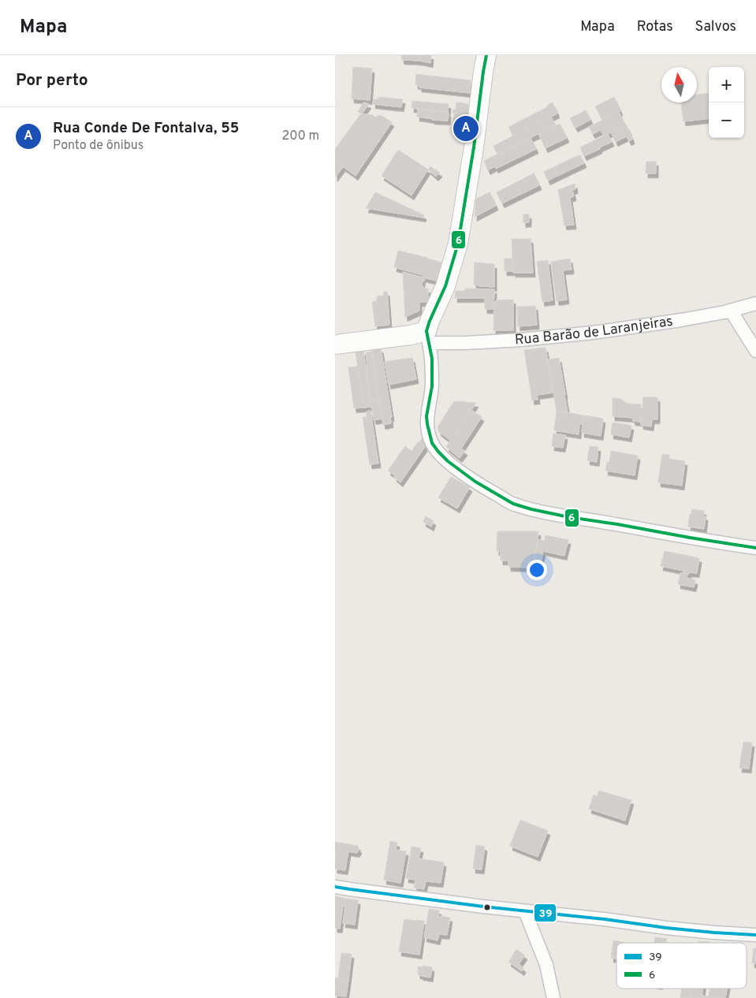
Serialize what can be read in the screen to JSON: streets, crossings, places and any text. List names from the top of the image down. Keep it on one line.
{"streets":{"main road":["Rua Barão de Laranjeiras"]},"lines":["transit line 6","transit line 39"],"legend":["39","6"],"north":"top","page":{"header":"Mapa","nav":["Mapa","Rotas","Salvos"],"heading":"Por perto","map_buttons":["+","−"],"list":[{"mark":"A","name":"Rua Conde De Fontalva, 55","note":"Ponto de ônibus","value":"200 m"}],"pins":"A"}}
